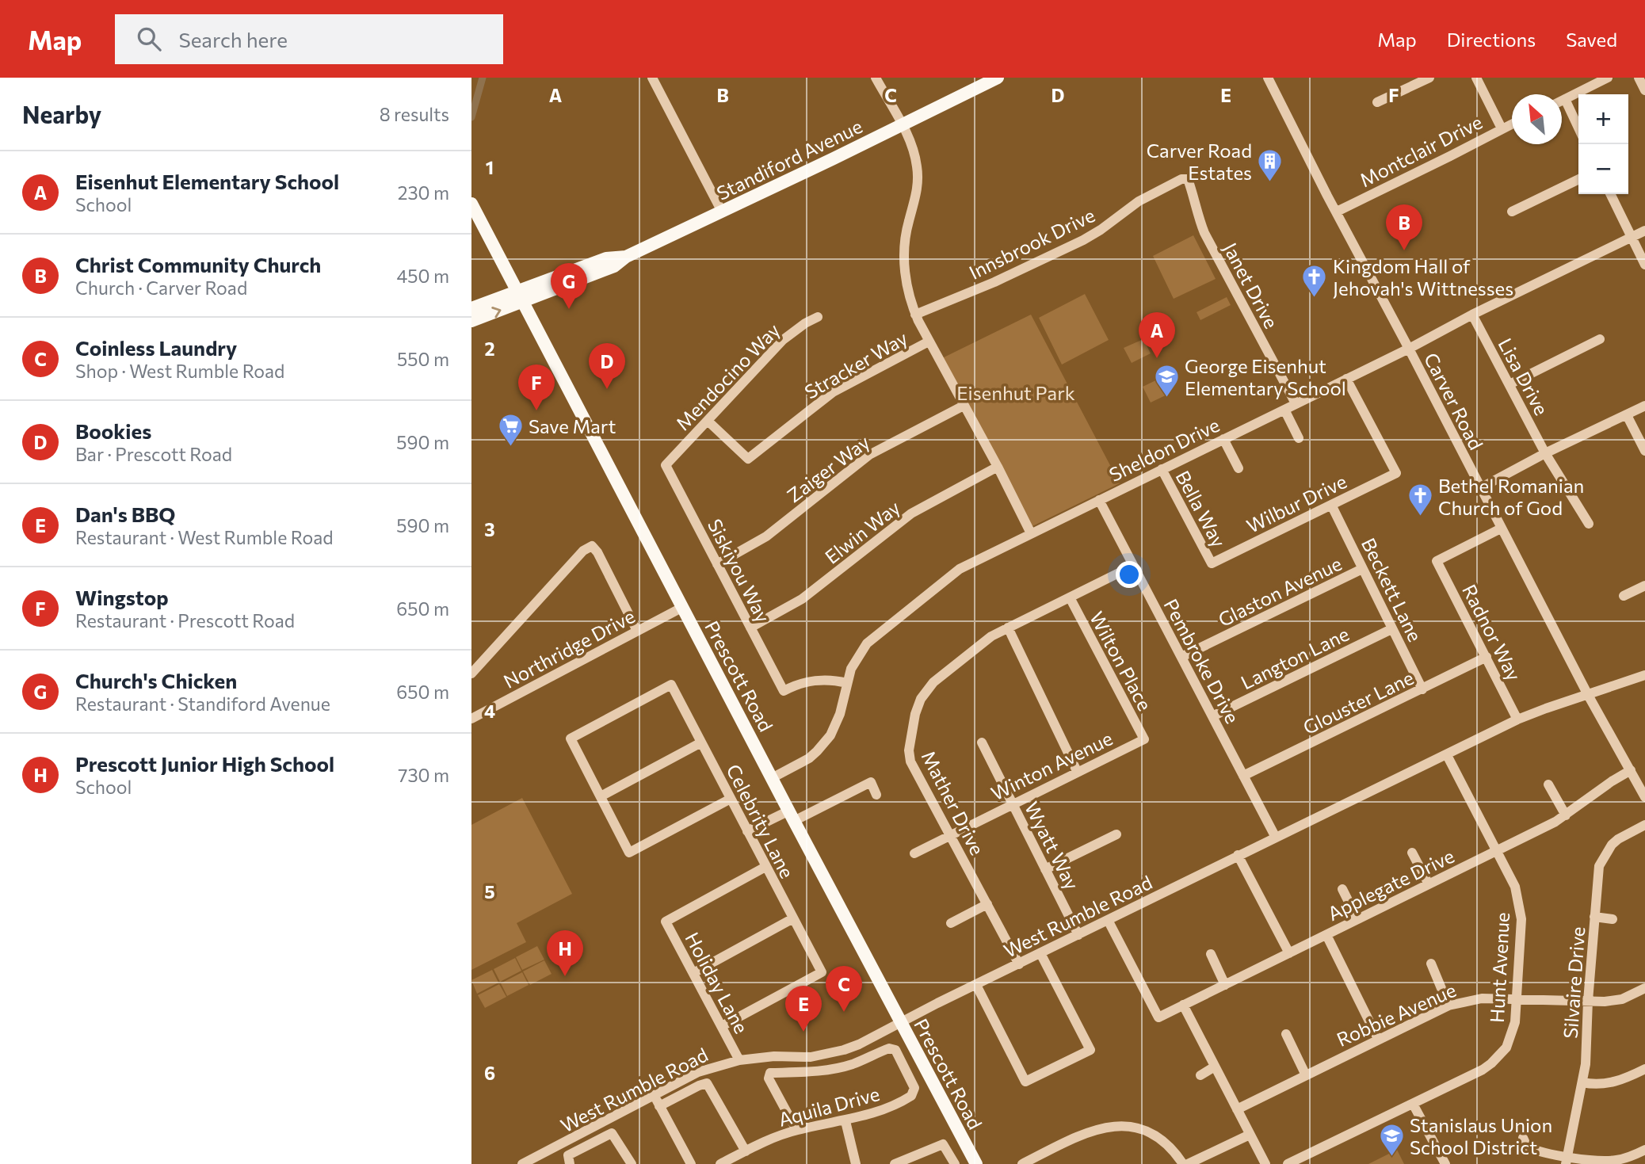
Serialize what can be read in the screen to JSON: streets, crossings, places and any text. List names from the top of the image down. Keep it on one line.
{"streets":{"main road":["Standiford Avenue","Prescott Road"],"street":["Montclair Drive","Innsbrook Drive","Janet Drive","Stracker Way","Mendocino Way","Lisa Drive","Carver Road","Sheldon Drive","Zaiger Way","Wilbur Drive","Bella Way","Elwin Way","Siskiyou Way","Beckett Lane","Glaston Avenue","Radnor Way","Northridge Drive","Langton Lane","Wilton Place","Pembroke Drive","Glouster Lane","Winton Avenue","Mather Drive","Celebrity Lane","Wyatt Way","Applegate Drive","West Rumble Road","Hunt Avenue","Holiday Lane","Silvaire Drive","Robbie Avenue","Aquila Drive"]},"crossings":[["Montclair Drive","Carver Road"],["Standiford Avenue","Prescott Road"],["Innsbrook Drive","Janet Drive"],["Janet Drive","Sheldon Drive"],["Stracker Way","Mendocino Way"],["Mendocino Way","Siskiyou Way"],["Lisa Drive","Sheldon Drive"],["Carver Road","Sheldon Drive"],["Carver Road","Radnor Way"],["Carver Road","Applegate Drive"],["Carver Road","West Rumble Road"],["Sheldon Drive","Wilbur Drive"],["Sheldon Drive","Bella Way"],["Sheldon Drive","Siskiyou Way"],["Sheldon Drive","Pembroke Drive"],["Sheldon Drive","Prescott Road"],["Zaiger Way","Siskiyou Way"],["Wilbur Drive","Bella Way"],["Wilbur Drive","Beckett Lane"],["Elwin Way","Siskiyou Way"],["Beckett Lane","Glaston Avenue"],["Beckett Lane","Langton Lane"],["Beckett Lane","Glouster Lane"],["Glaston Avenue","Pembroke Drive"],["Radnor Way","Glouster Lane"],["Radnor Way","West Rumble Road"],["Northridge Drive","Prescott Road"],["Langton Lane","Pembroke Drive"],["Wilton Place","Winton Avenue"],["Wilton Place","Mather Drive"],["Pembroke Drive","Glouster Lane"],["Pembroke Drive","Mather Drive"],["Pembroke Drive","West Rumble Road"],["Prescott Road","West Rumble Road"],["Winton Avenue","Mather Drive"],["Winton Avenue","Wyatt Way"],["Mather Drive","West Rumble Road"],["Celebrity Lane","Holiday Lane"],["Wyatt Way","West Rumble Road"],["Applegate Drive","West Rumble Road"],["Applegate Drive","Hunt Avenue"],["West Rumble Road","Hunt Avenue"],["West Rumble Road","Holiday Lane"],["Hunt Avenue","Robbie Avenue"],["Silvaire Drive","Robbie Avenue"]],"parks":["Eisenhut Park"],"places":{"building":["Carver Road Estates"],"church":["Kingdom Hall of Jehovah's Wittnesses","Bethel Romanian Church of God"],"school or university":["George Eisenhut Elementary School","Stanislaus Union School District"],"supermarket":["Save Mart"]},"north":"top left","page":{"header":"Map","search":"Search here","nav":["Map","Directions","Saved"],"heading":["Nearby","8 results"],"map_buttons":["+","−"],"list":[{"mark":"A","name":"Eisenhut Elementary School","note":"School","value":"230 m"},{"mark":"B","name":"Christ Community Church","note":"Church · Carver Road","value":"450 m"},{"mark":"C","name":"Coinless Laundry","note":"Shop · West Rumble Road","value":"550 m"},{"mark":"D","name":"Bookies","note":"Bar · Prescott Road","value":"590 m"},{"mark":"E","name":"Dan's BBQ","note":"Restaurant · West Rumble Road","value":"590 m"},{"mark":"F","name":"Wingstop","note":"Restaurant · Prescott Road","value":"650 m"},{"mark":"G","name":"Church's Chicken","note":"Restaurant · Standiford Avenue","value":"650 m"},{"mark":"H","name":"Prescott Junior High School","note":"School","value":"730 m"}],"pins":["B","G","A","D","F","H","C","E"]},"grid":{"columns":["A","B","C","D","E","F"],"rows":["1","2","3","4","5","6"]}}
